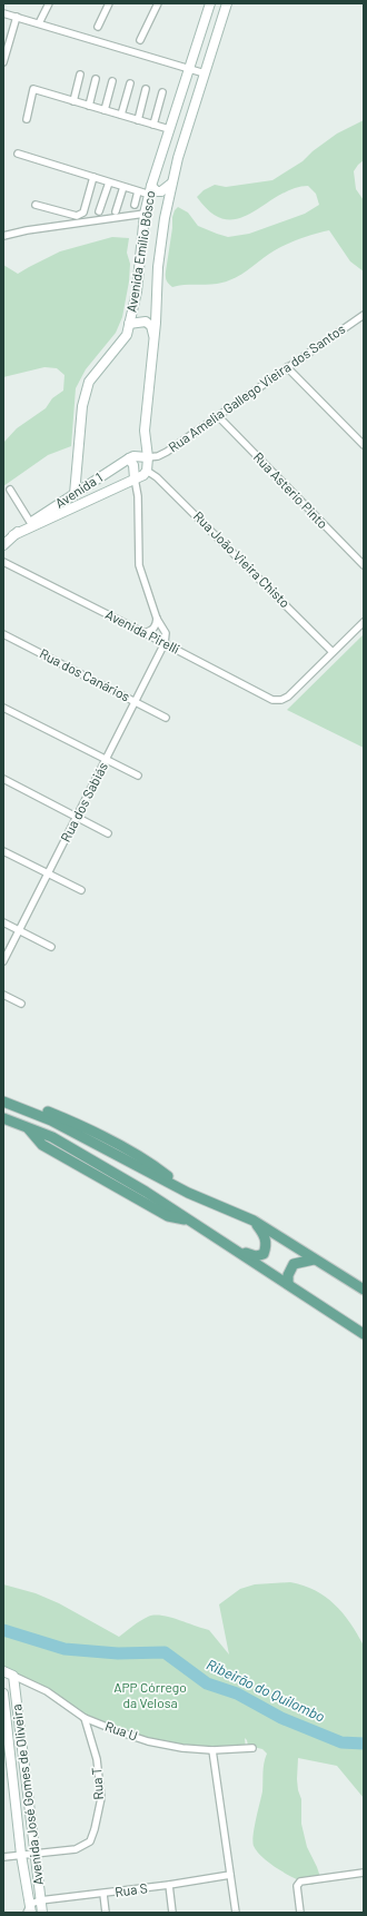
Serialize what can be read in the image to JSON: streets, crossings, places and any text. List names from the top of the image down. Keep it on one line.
{"streets":{"main road":["Avenida Emílio Bôsco","Avenida 1","Rua U","Avenida José Gomes de Oliveira"],"street":["Rua Amelia Gallego Vieira dos Santos","Rua Asterio Pinto","Rua João Vieira Chisto","Avenida Pirelli","Rua dos Canários","Rua dos Sabiás","Rua T","Rua S"]},"crossings":[["Avenida Emílio Bôsco","Rua Amelia Gallego Vieira dos Santos"],["Avenida Emílio Bôsco","Avenida 1"],["Avenida Emílio Bôsco","Rua João Vieira Chisto"],["Rua Amelia Gallego Vieira dos Santos","Avenida 1"],["Rua Amelia Gallego Vieira dos Santos","Rua Asterio Pinto"],["Rua João Vieira Chisto","Avenida Pirelli"],["Avenida Pirelli","Rua dos Sabiás"],["Rua dos Canários","Rua dos Sabiás"],["Rua U","Rua T"],["Rua U","Avenida José Gomes de Oliveira"],["Rua T","Avenida José Gomes de Oliveira"],["Avenida José Gomes de Oliveira","Rua S"]],"water":["Ribeirão do Quilombo"],"parks":["APP Córrego da Velosa"]}
